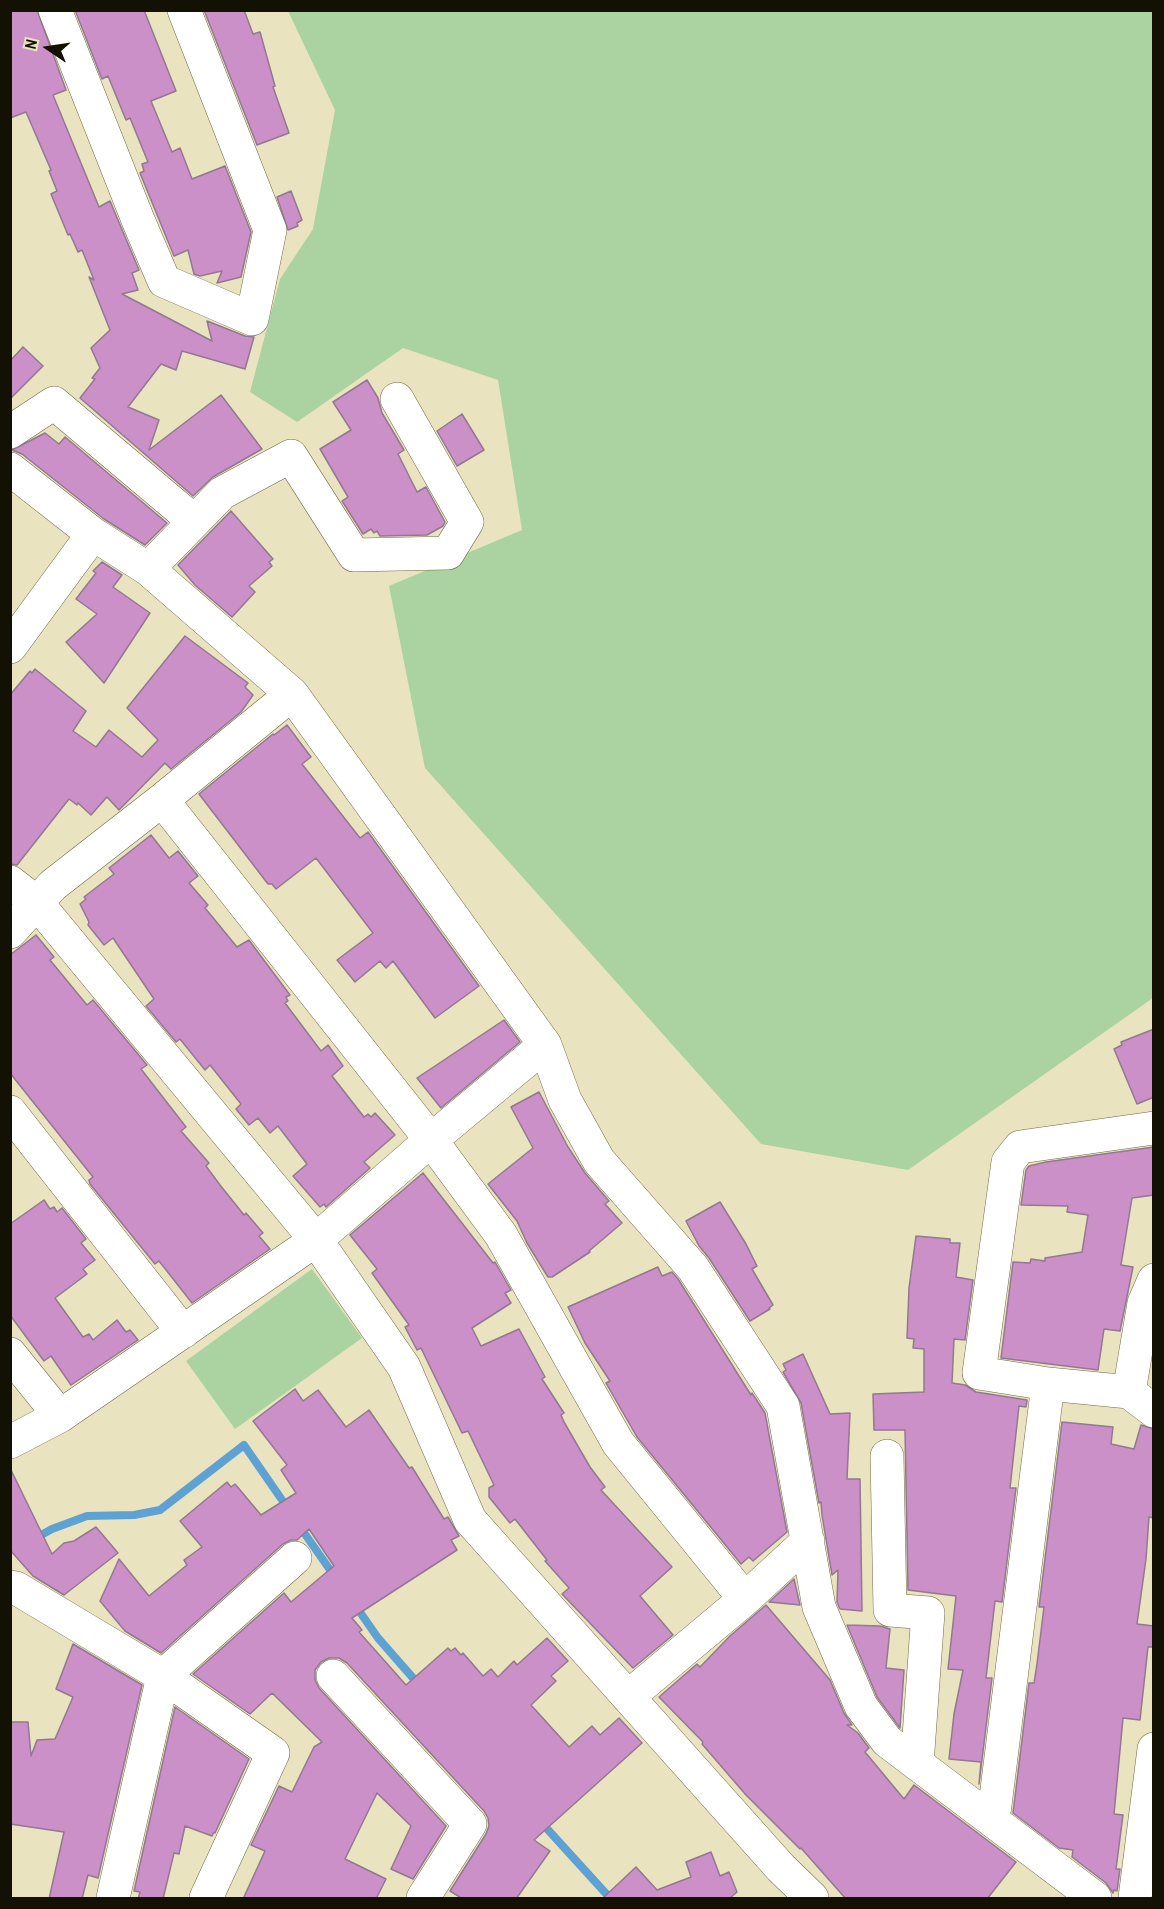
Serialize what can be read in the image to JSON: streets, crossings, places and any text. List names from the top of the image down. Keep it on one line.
{"north":"left"}
